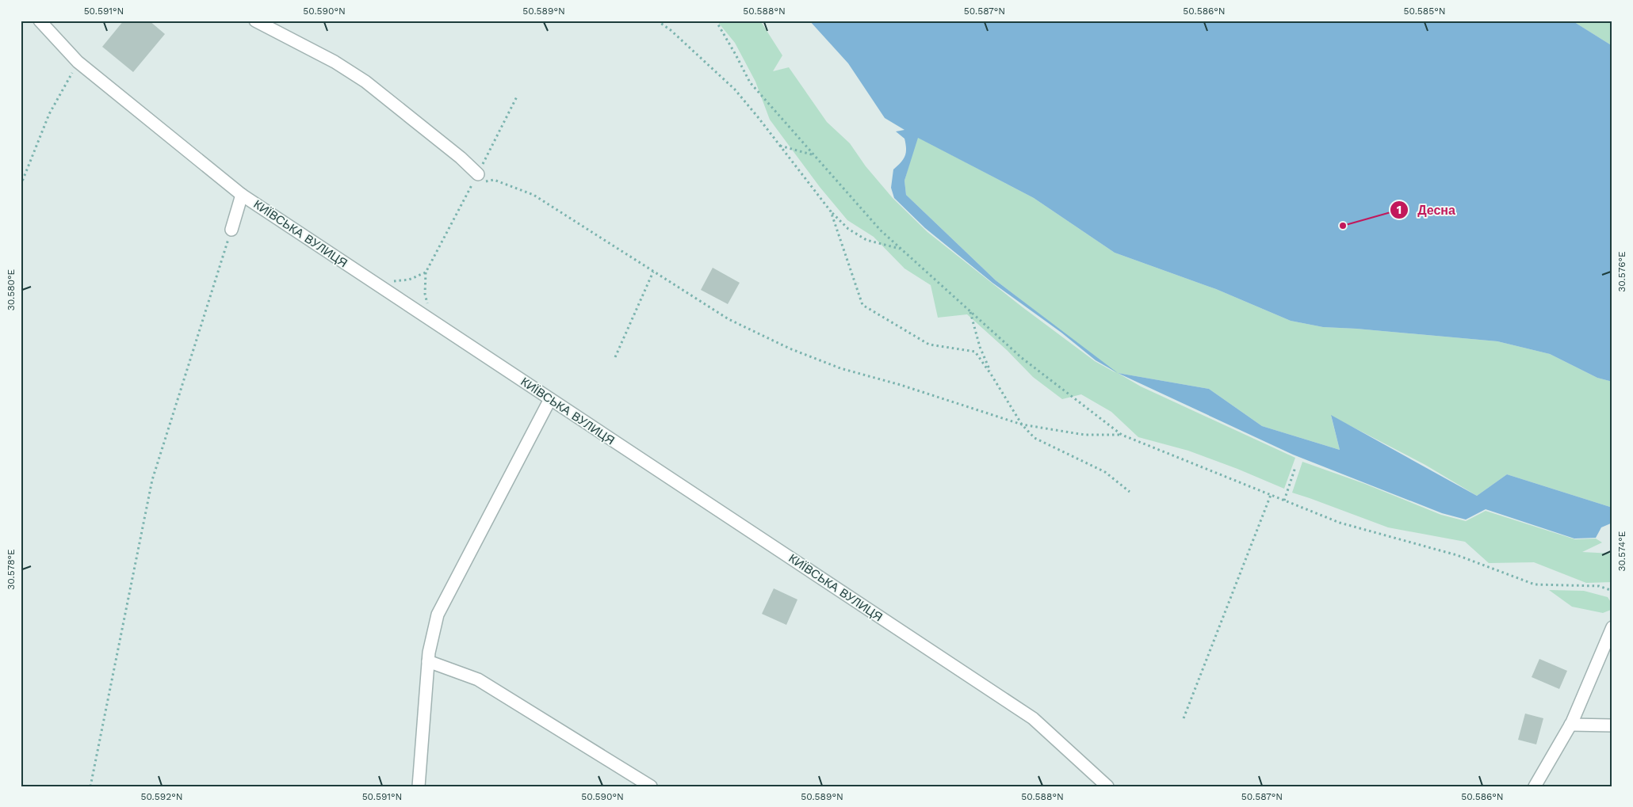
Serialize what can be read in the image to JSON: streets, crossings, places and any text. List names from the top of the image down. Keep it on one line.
{"streets":{"street":["КИЇВСЬКА ВУЛИЦЯ"]},"places":["Десна"],"coordinates":["50.591°N","50.590°N","50.589°N","50.588°N","50.587°N","50.586°N","50.585°N","30.576°E","30.580°E","30.574°E","30.578°E","50.592°N"]}
